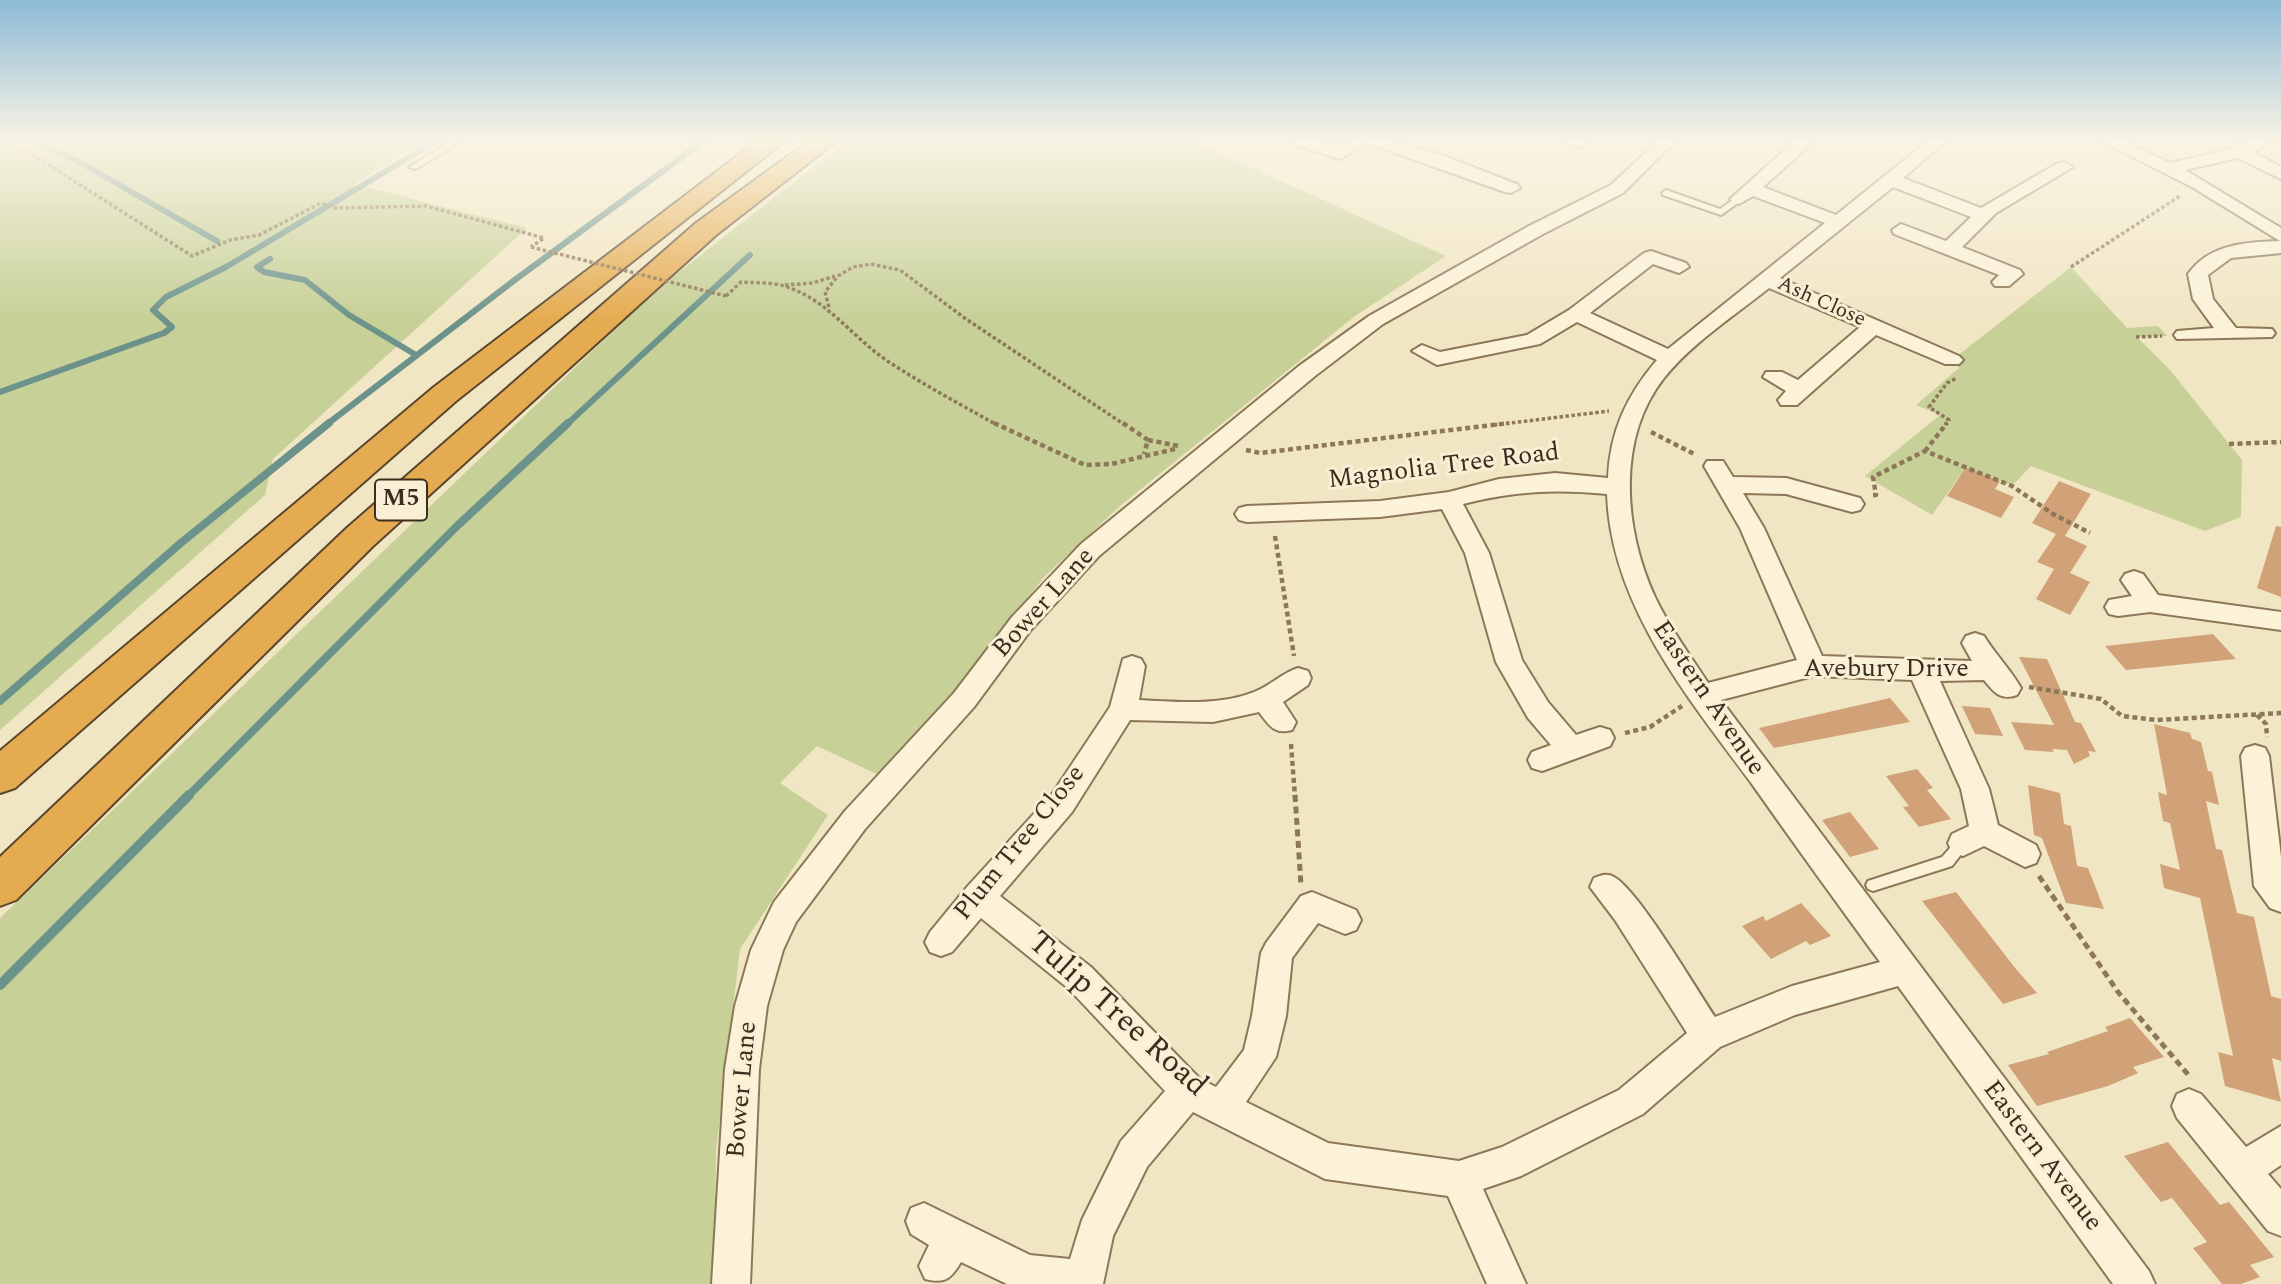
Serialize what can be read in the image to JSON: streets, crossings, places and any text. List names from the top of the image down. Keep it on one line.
{"streets":{"highway":["M5"],"street":["Ash Close","Magnolia Tree Road","Bower Lane","Avebury Drive","Eastern Avenue","Plum Tree Close","Tulip Tree Road"]},"crossings":[["Ash Close","Eastern Avenue"],["Magnolia Tree Road","Eastern Avenue"],["Avebury Drive","Eastern Avenue"],["Eastern Avenue","Tulip Tree Road"],["Plum Tree Close","Tulip Tree Road"]]}
